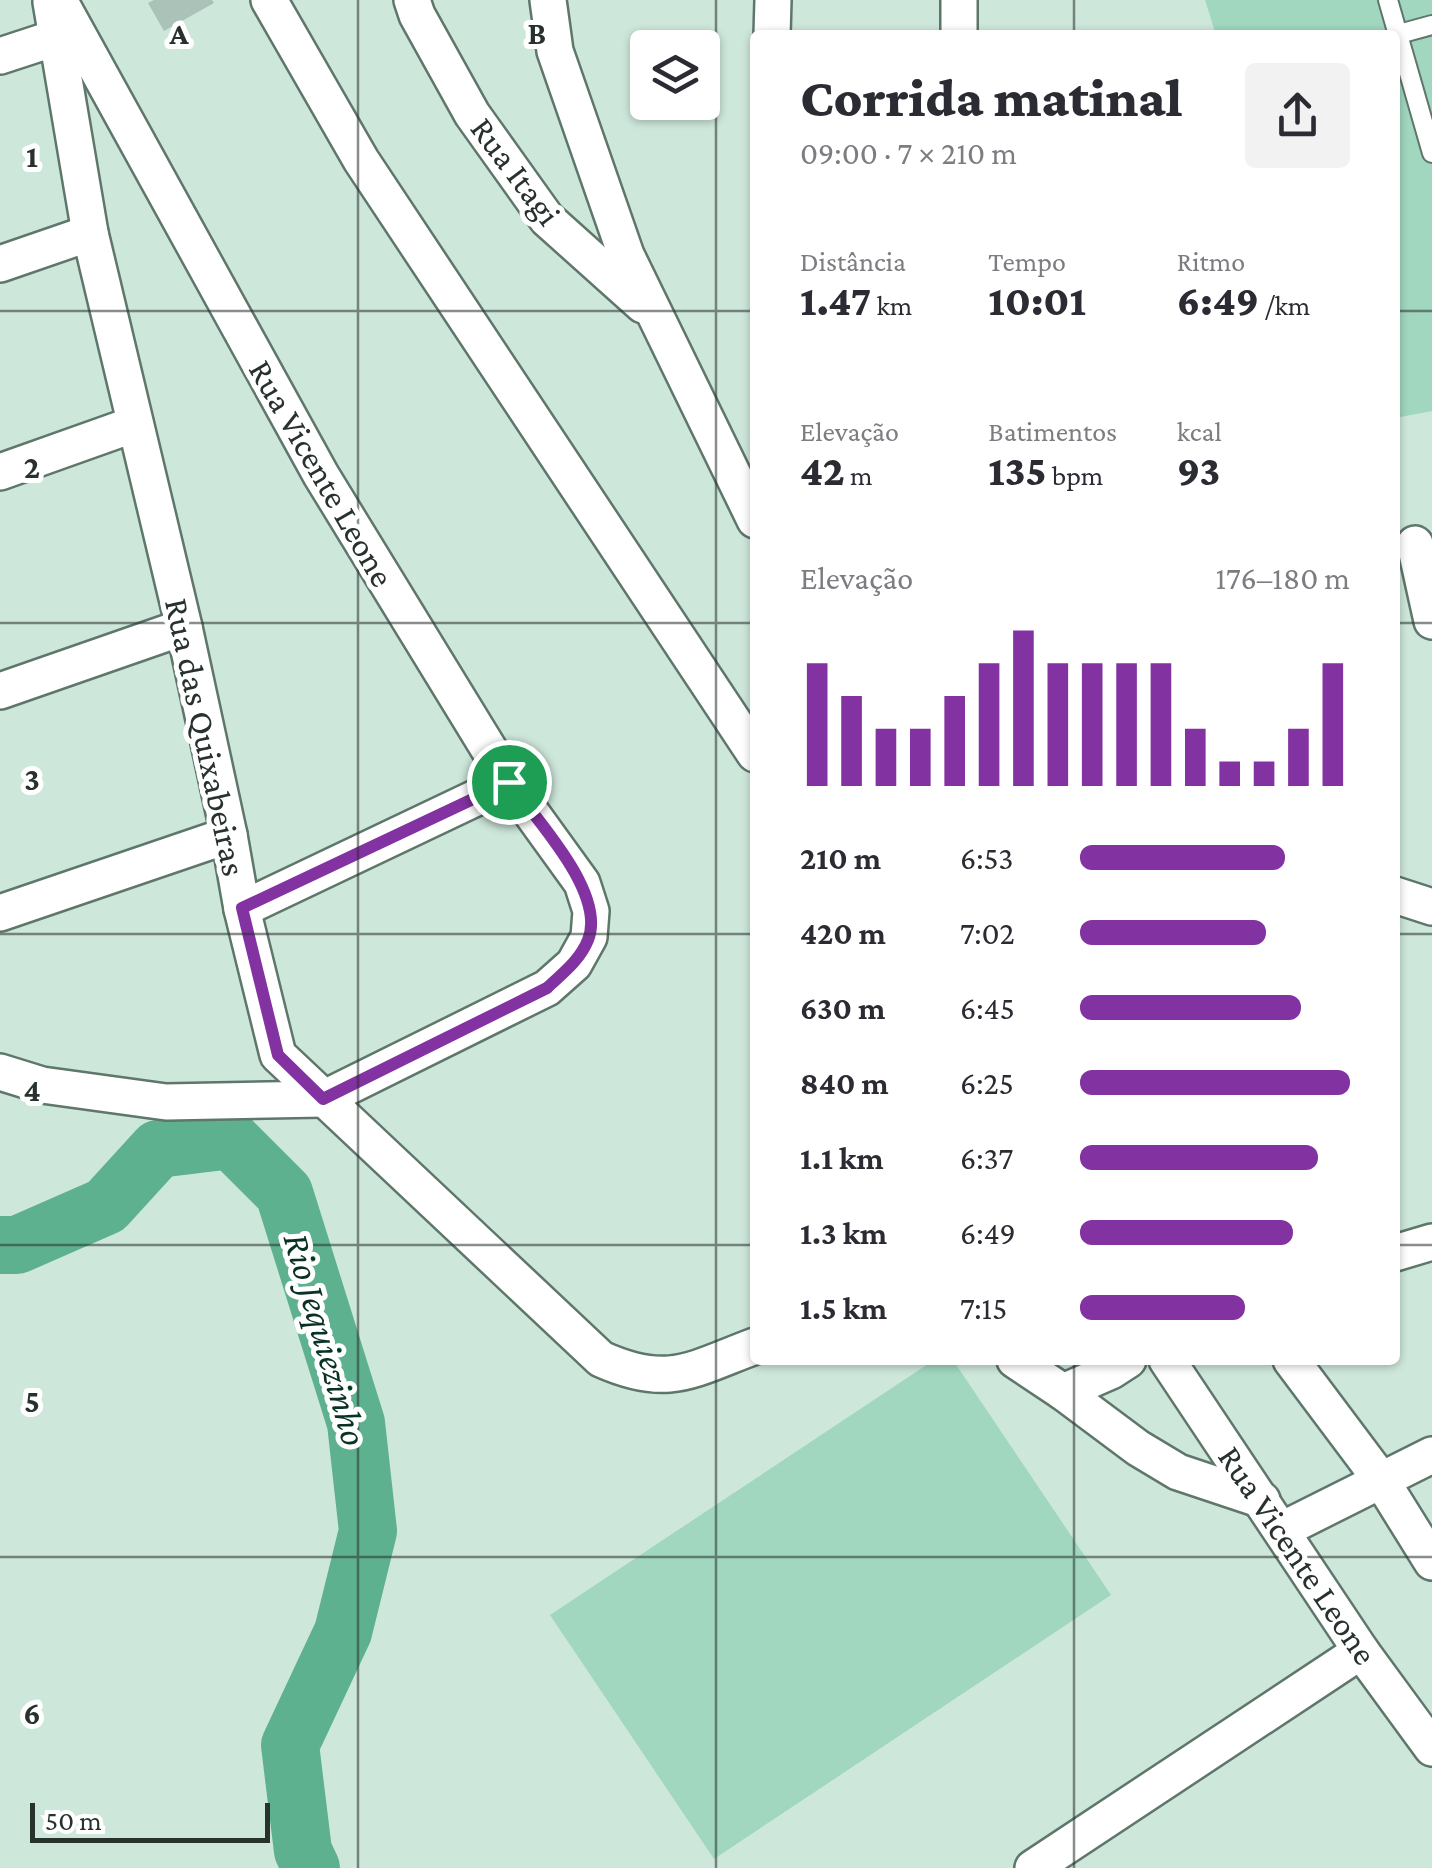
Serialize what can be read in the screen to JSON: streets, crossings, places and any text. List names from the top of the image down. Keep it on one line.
{"streets":{"street":["Rua Itagi","Rua Vicente Leone","Rua das Quixabeiras"]},"crossings":[["Rua Vicente Leone","Rua das Quixabeiras"]],"water":["Rio Jequiezinho"],"scale_bar":"50 m","page":{"heading":["Corrida matinal","09:00 · 7 × 210 m"],"stats":[["Distância","1.47 km"],["Tempo","10:01"],["Ritmo","6:49 /km"],["Elevação","42 m"],["Batimentos","135 bpm"],["kcal","93"]],"chart":["Elevação","176–180 m"],"list":[{"name":"210 m","note":"6:53"},{"name":"420 m","note":"7:02"},{"name":"630 m","note":"6:45"},{"name":"840 m","note":"6:25"},{"name":"1.1 km","note":"6:37"},{"name":"1.3 km","note":"6:49"},{"name":"1.5 km","note":"7:15"}],"scale":"50 m"},"grid":{"columns":["A","B"],"rows":["1","2","3","4","5","6"]}}
